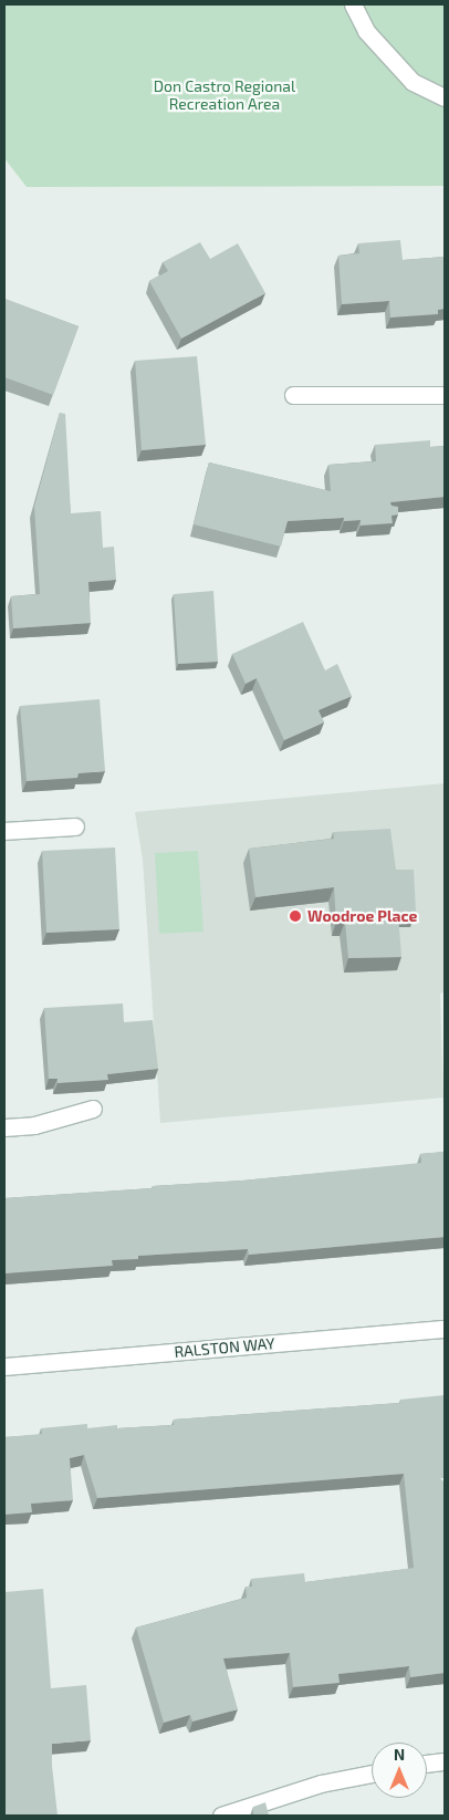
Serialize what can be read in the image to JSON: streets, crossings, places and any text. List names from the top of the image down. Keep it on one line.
{"streets":{"street":["RALSTON WAY"]},"parks":["Don Castro Regional Recreation Area"],"places":["Woodroe Place"],"north":"top"}
